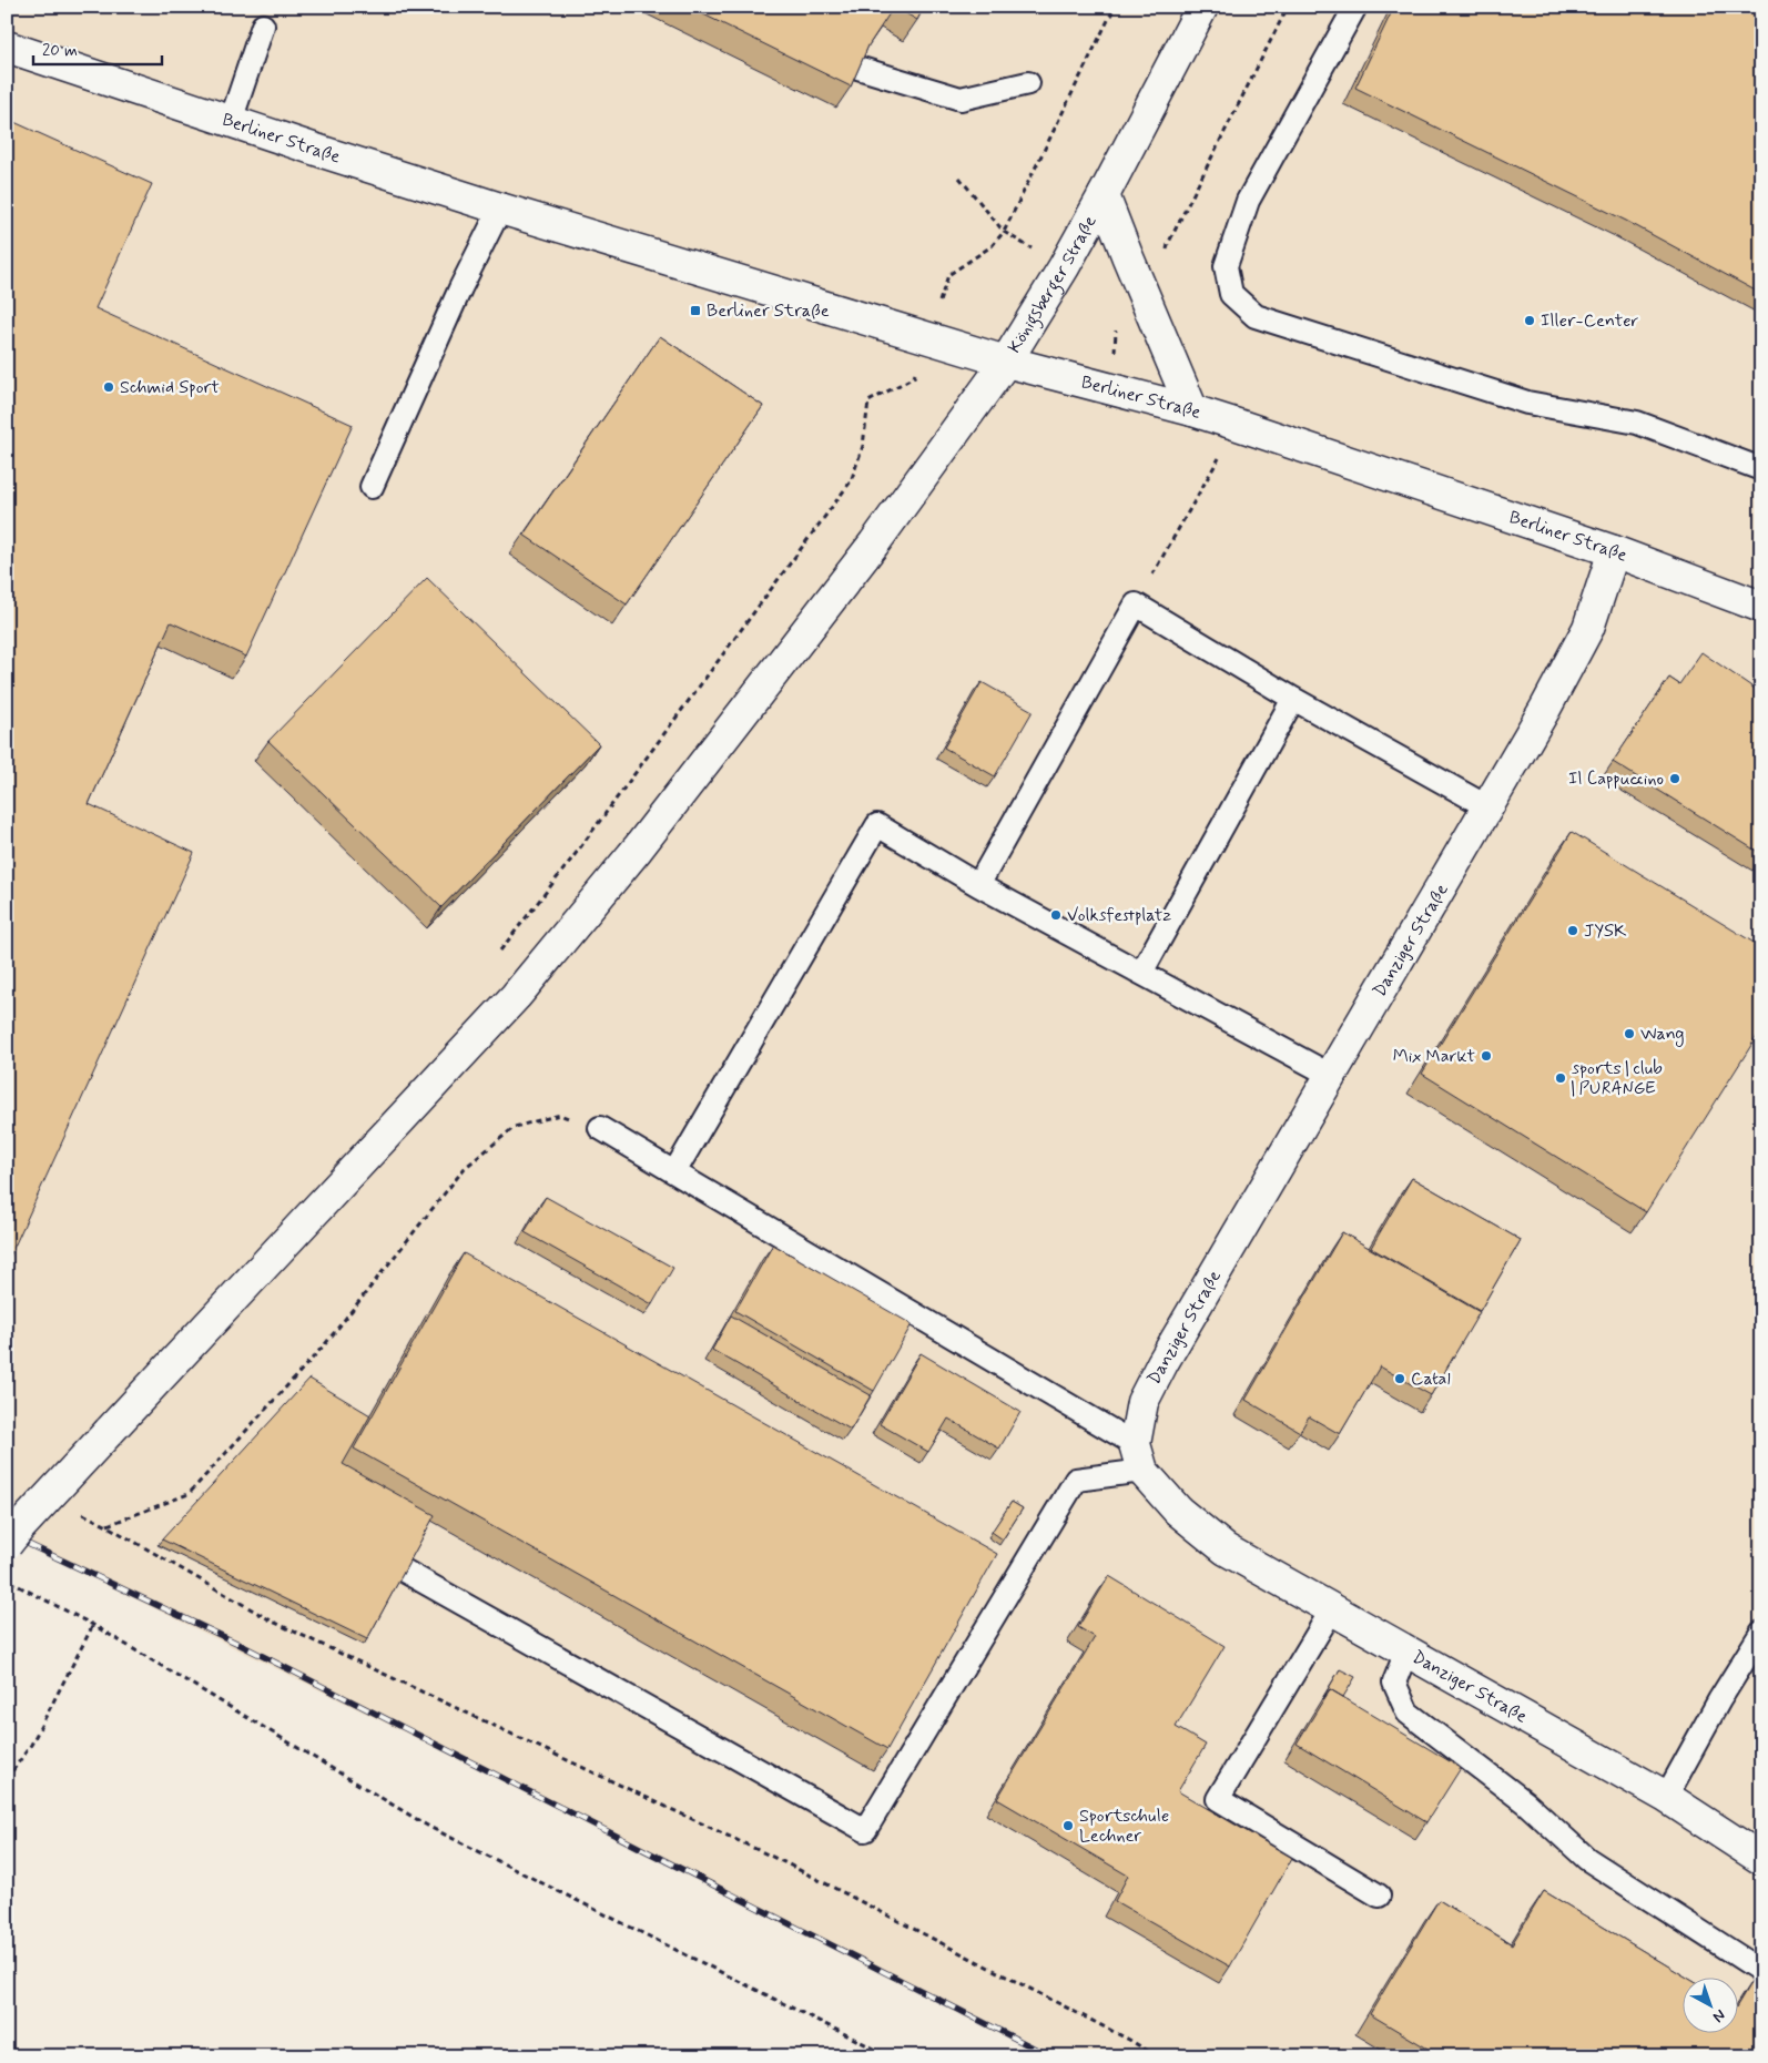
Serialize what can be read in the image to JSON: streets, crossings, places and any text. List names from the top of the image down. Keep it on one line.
{"streets":{"street":["Berliner Straße","Königsberger Straße","Danziger Straße"]},"crossings":[["Berliner Straße","Königsberger Straße"],["Berliner Straße","Danziger Straße"]],"places":{"transit":["Berliner Straße"],"other":["Iller-Center","Schmid Sport","Il Cappuccino","Volksfestplatz","JYSK","Wang","Mix Markt","sports | club | PURANGE","Catal","Sportschule Lechner"]},"scale_bar":"20 m","north":"bottom right"}
